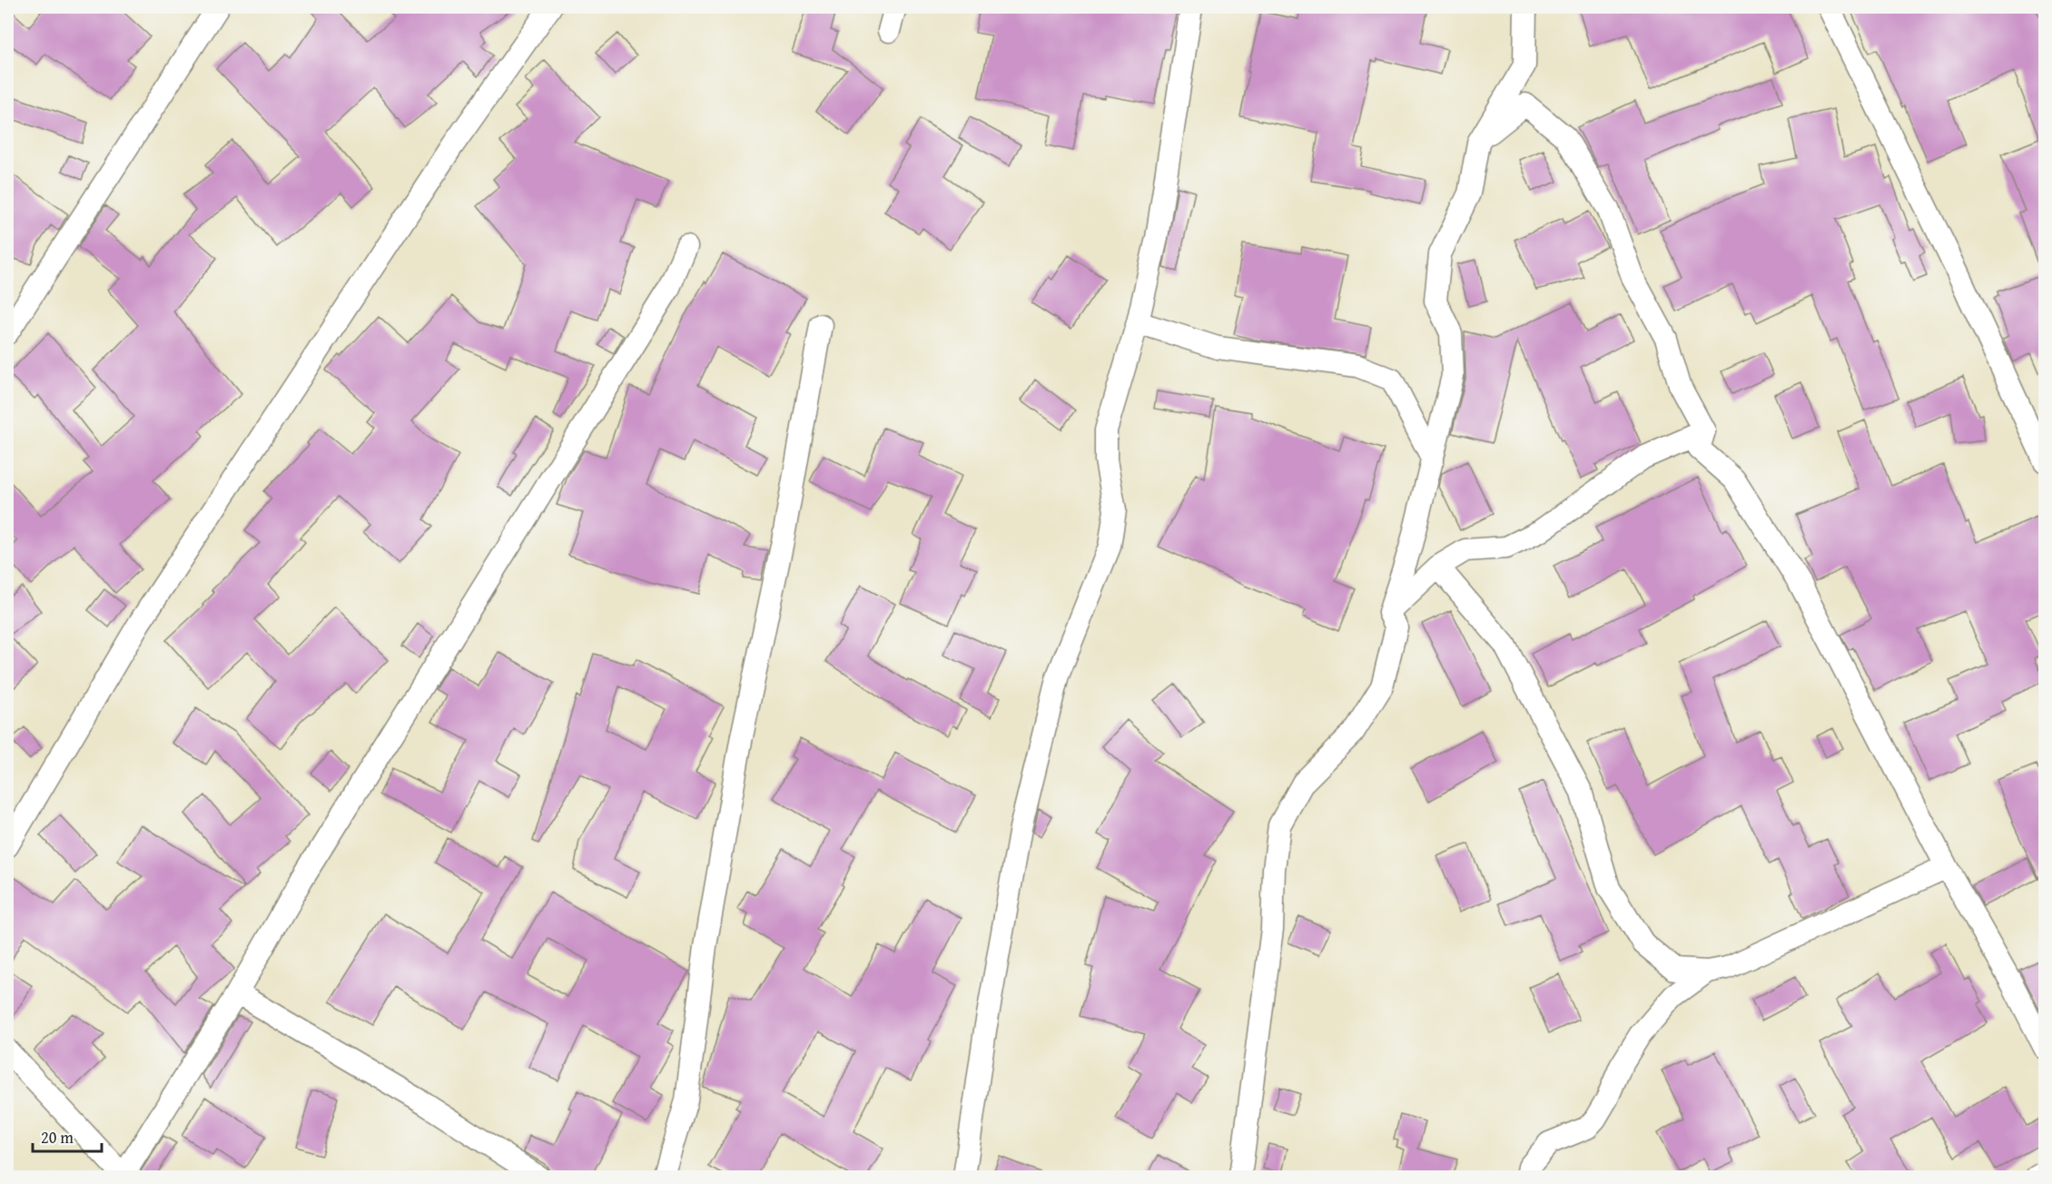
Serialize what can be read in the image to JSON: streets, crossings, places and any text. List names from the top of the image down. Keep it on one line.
{"scale_bar":"20 m"}
